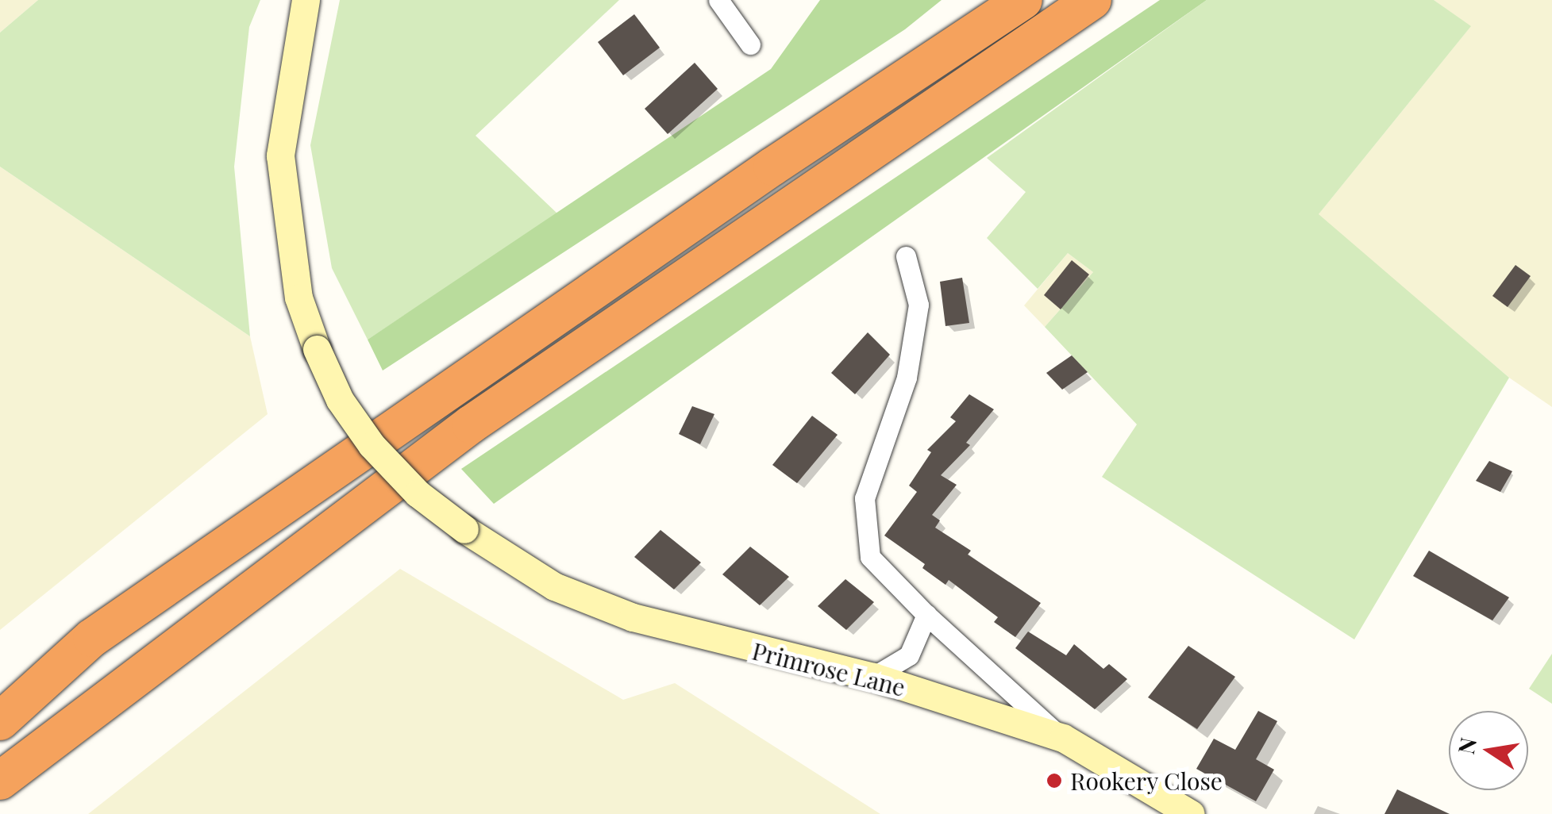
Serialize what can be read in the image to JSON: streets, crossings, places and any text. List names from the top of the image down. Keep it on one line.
{"streets":{"street":["Primrose Lane"]},"places":["Rookery Close"],"north":"left"}
